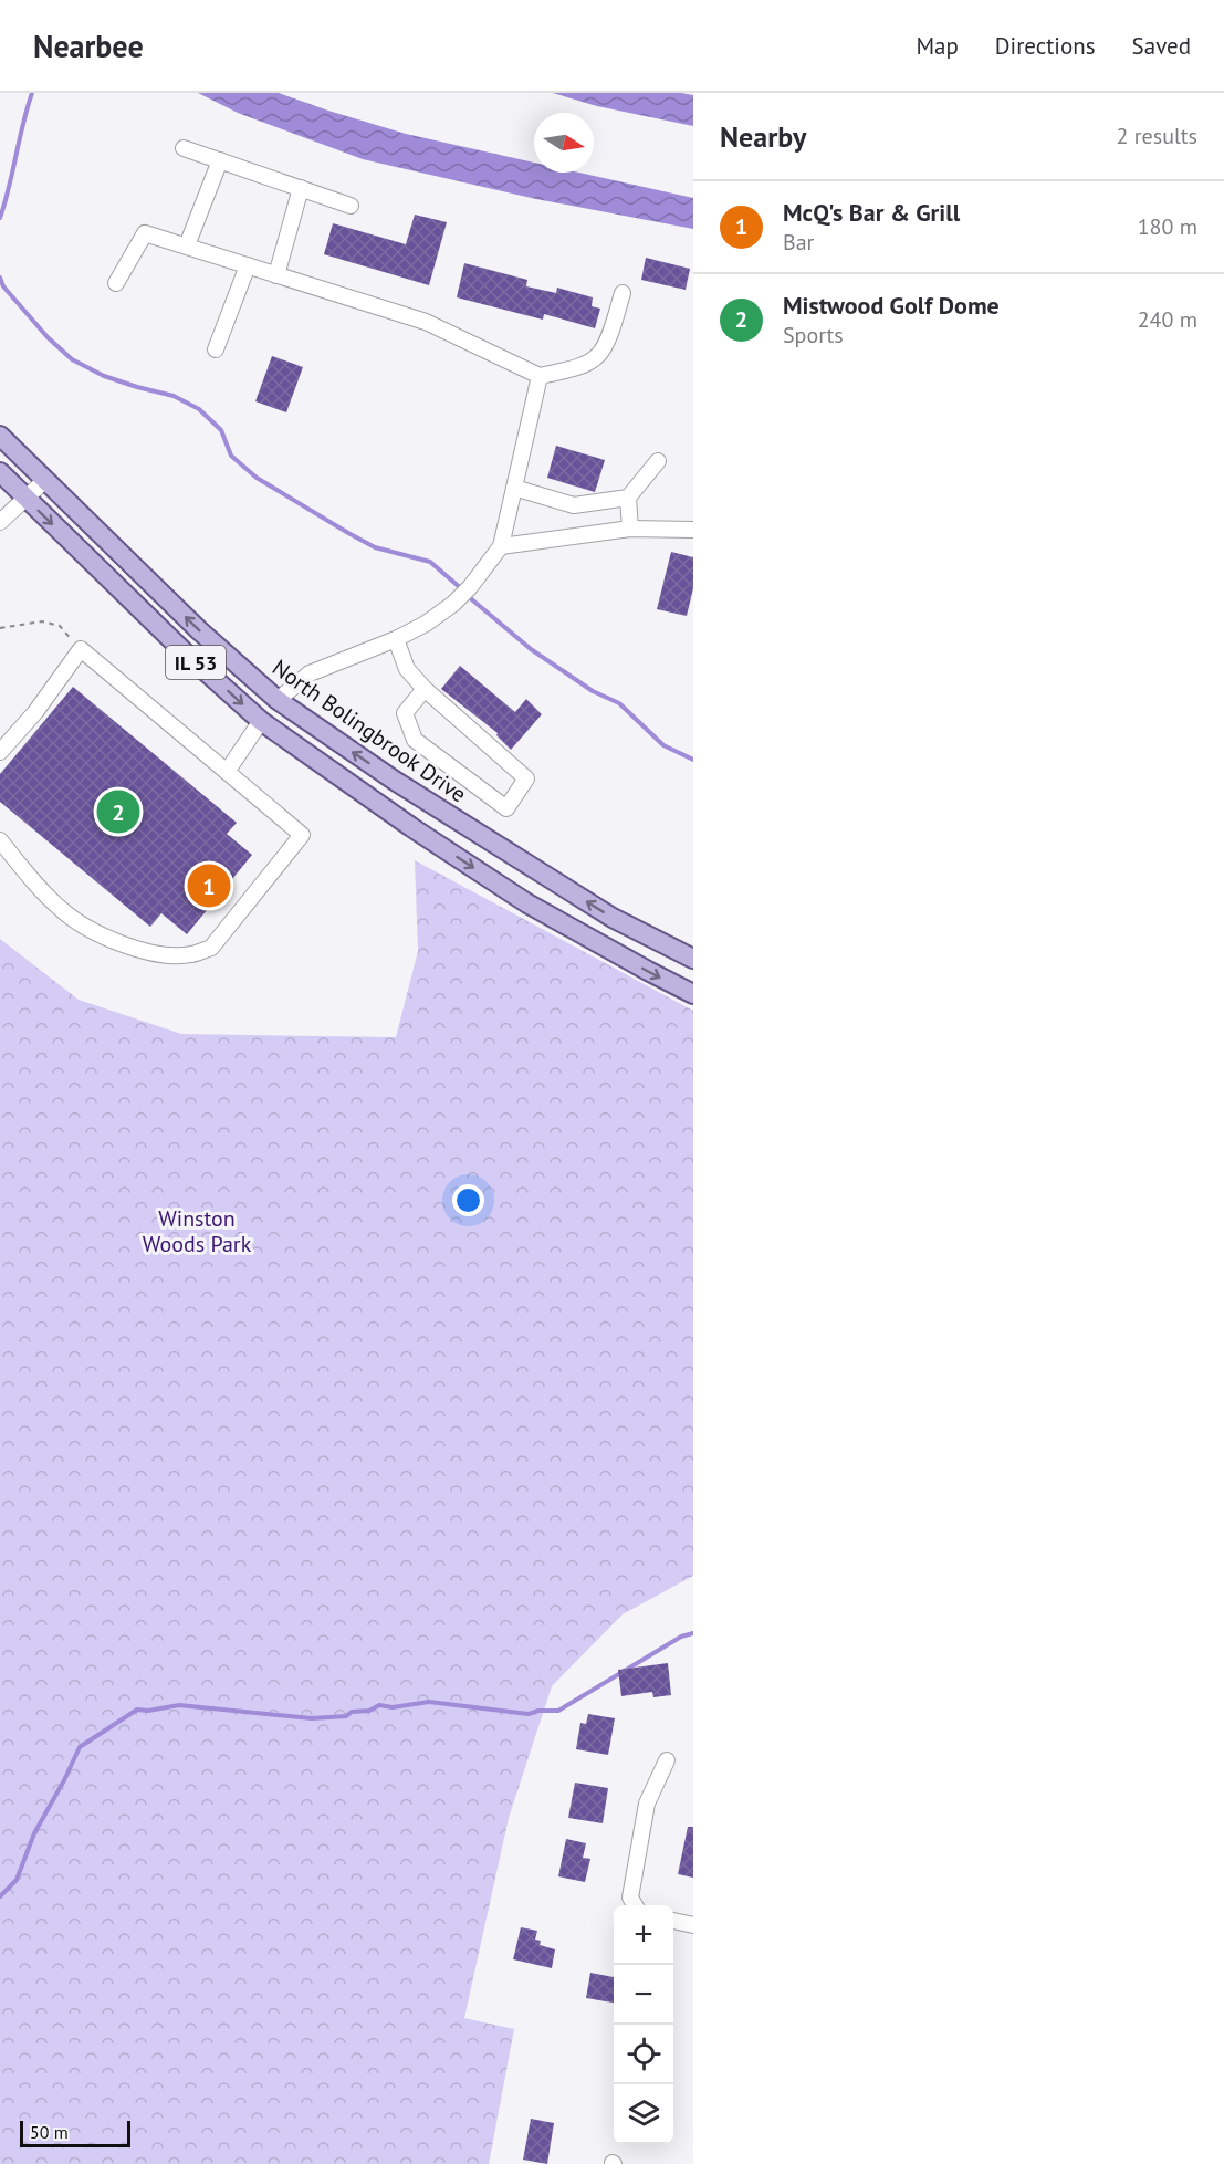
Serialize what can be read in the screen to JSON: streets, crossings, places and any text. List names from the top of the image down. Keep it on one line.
{"streets":{"main road":["IL 53","North Bolingbrook Drive"]},"parks":["Winston Woods Park"],"scale_bar":"50 m","north":"right","page":{"header":"Nearbee","nav":["Map","Directions","Saved"],"heading":["Nearby","2 results"],"list":[{"mark":"1","name":"McQ's Bar & Grill","note":"Bar","value":"180 m"},{"mark":"2","name":"Mistwood Golf Dome","note":"Sports","value":"240 m"}],"pins":["2","1"],"map_buttons":["+","−"],"scale":"50 m"}}
